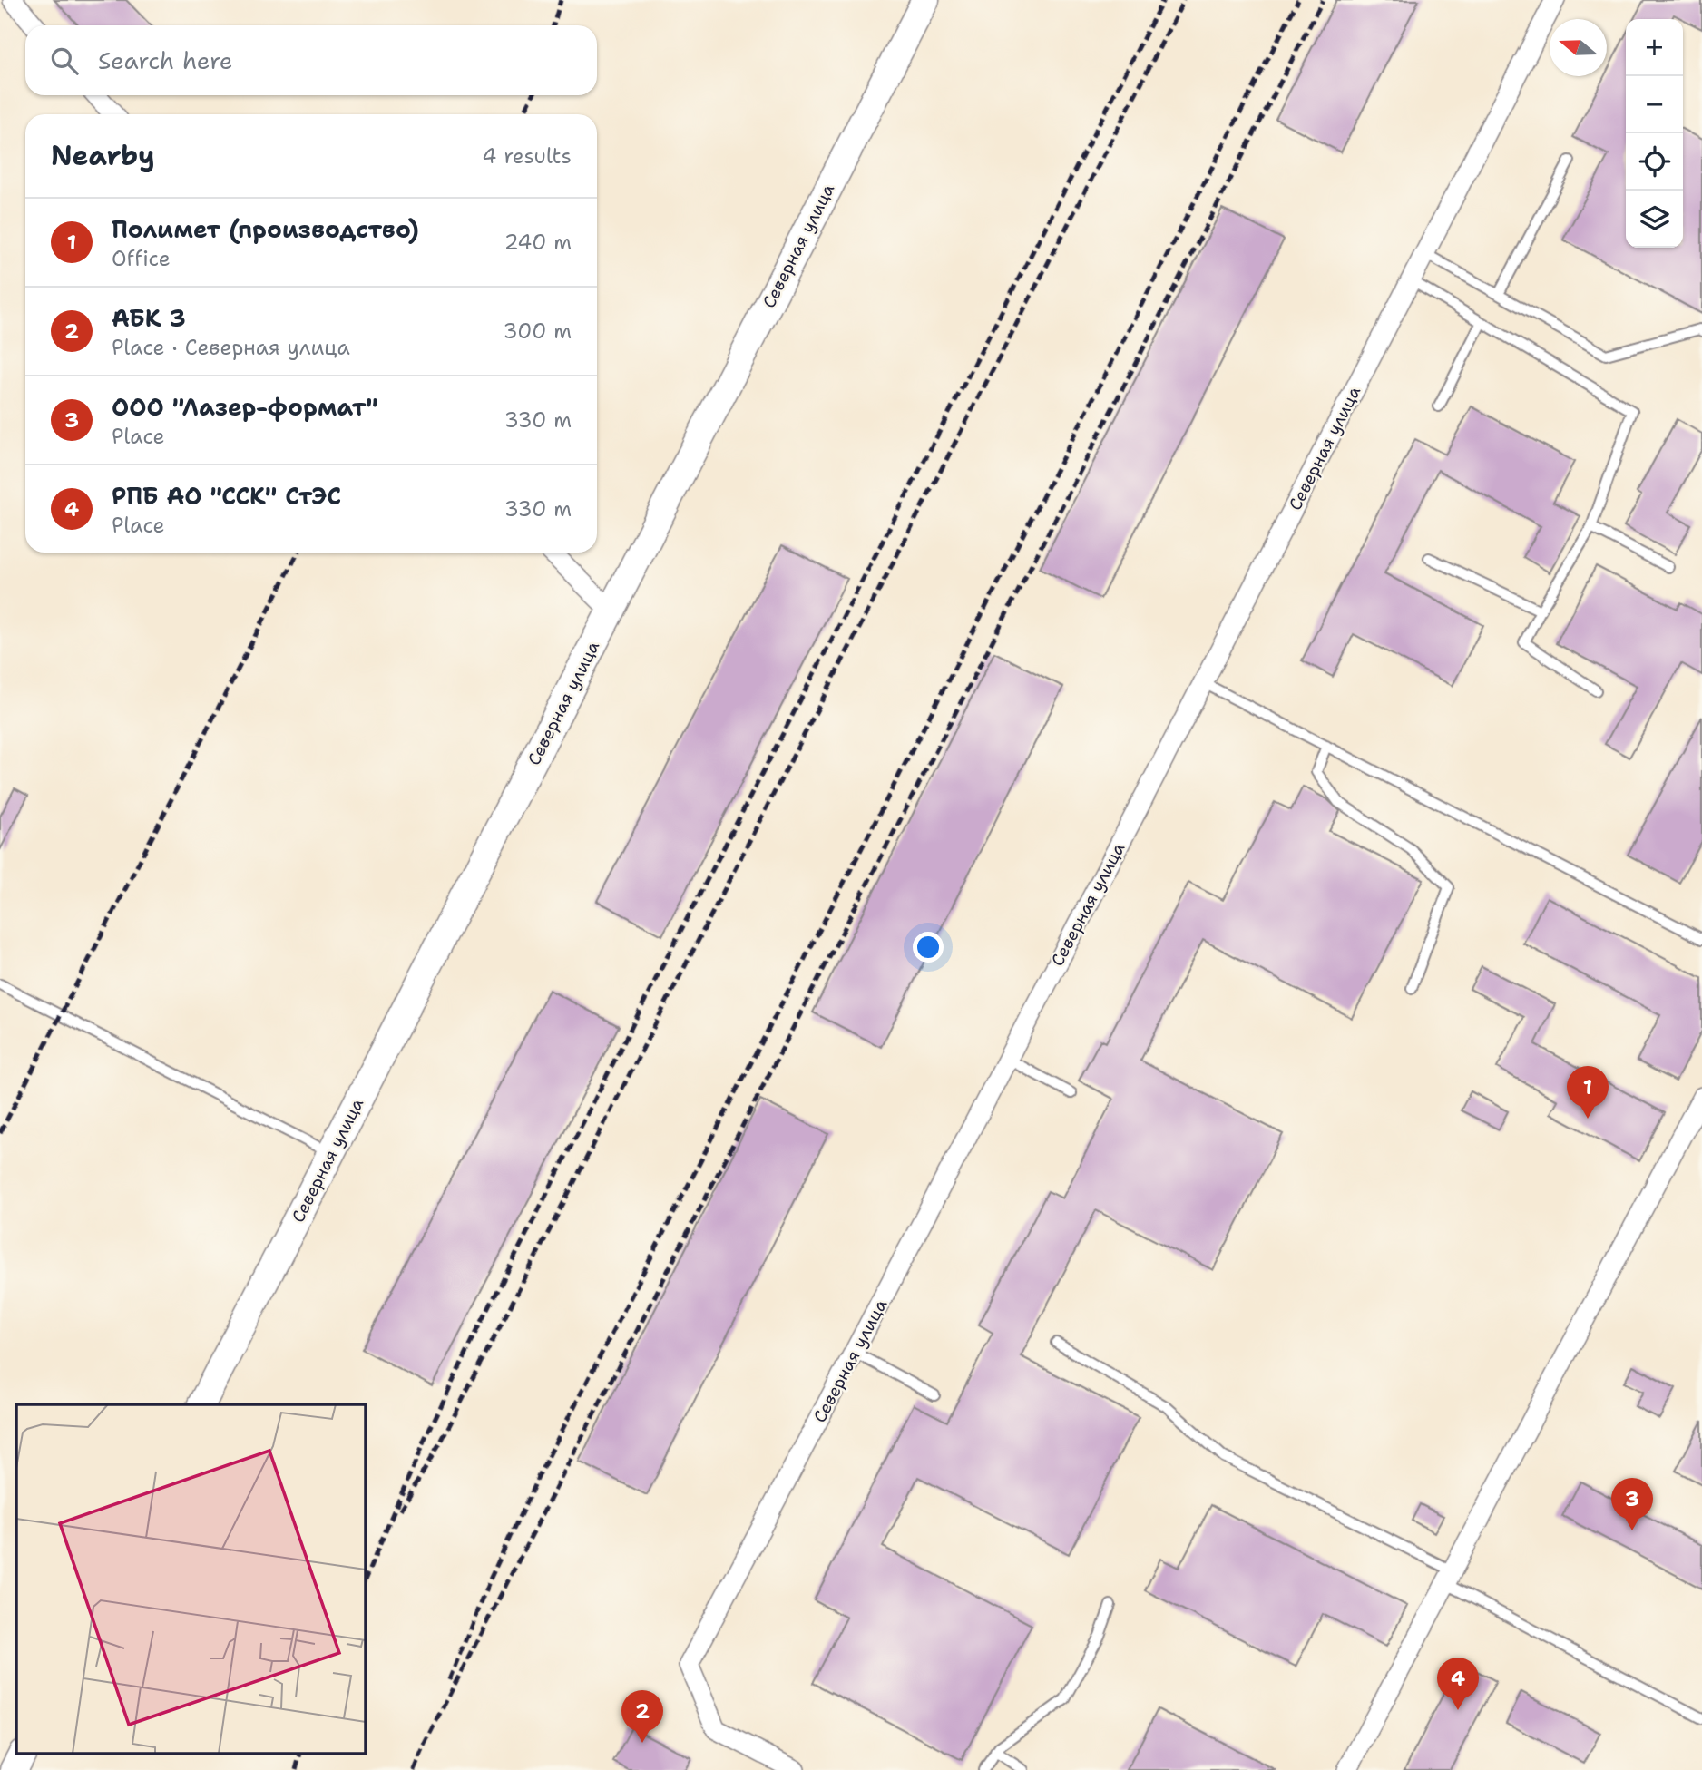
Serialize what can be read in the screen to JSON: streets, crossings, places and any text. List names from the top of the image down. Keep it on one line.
{"streets":{"main road":["Северная улица"]},"north":"left","page":{"map_buttons":["+","−"],"search":"Search here","heading":["Nearby","4 results"],"list":[{"mark":"1","name":"Полимет (производство)","note":"Office","value":"240 m"},{"mark":"2","name":"АБК 3","note":"Place · Северная улица","value":"300 m"},{"mark":"3","name":"ООО \"Лазер-формат\"","note":"Place","value":"330 m"},{"mark":"4","name":"РПБ АО \"ССК\" СтЭС","note":"Place","value":"330 m"}],"pins":["1","3","4","2"]}}
